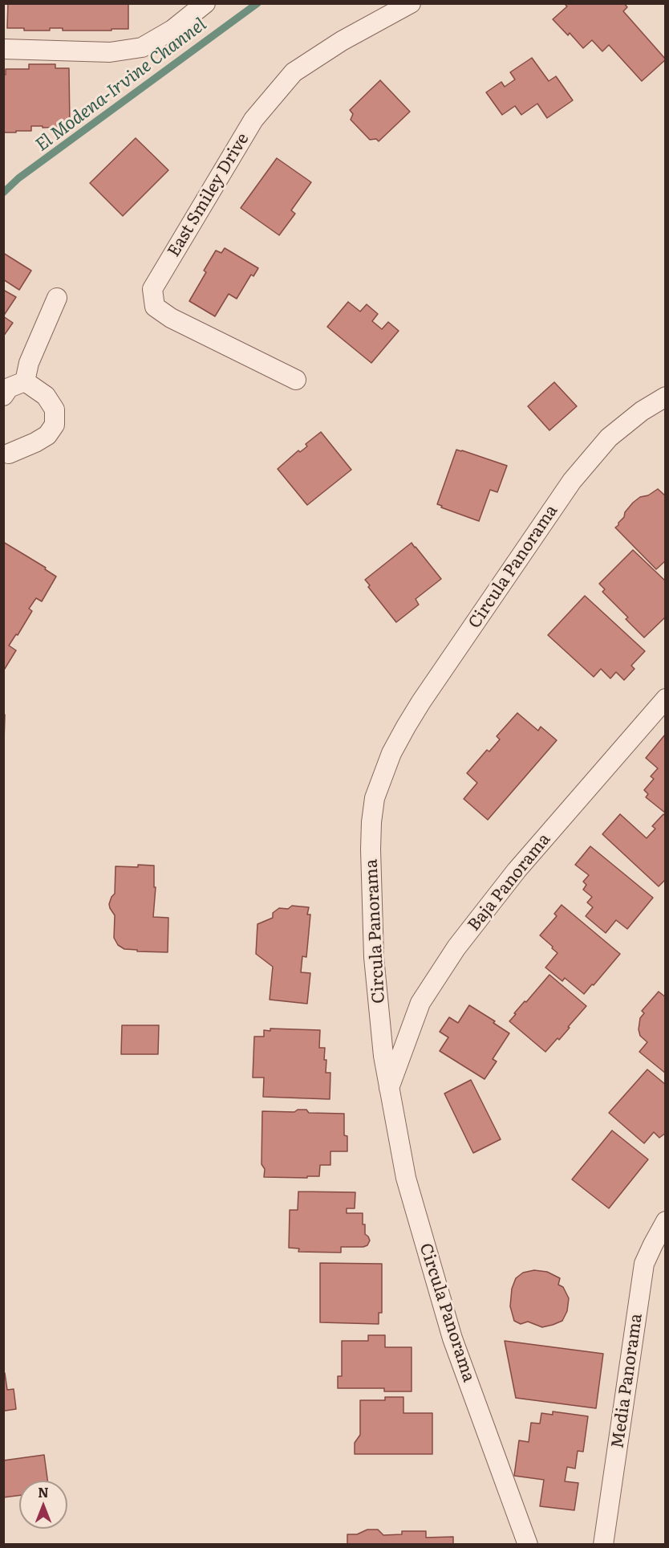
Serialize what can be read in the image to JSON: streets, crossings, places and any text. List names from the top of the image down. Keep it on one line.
{"streets":{"street":["East Smiley Drive","Circula Panorama","Baja Panorama","Media Panorama"]},"crossings":[["Circula Panorama","Baja Panorama"]],"water":["El Modena-Irvine Channel"],"north":"top"}
